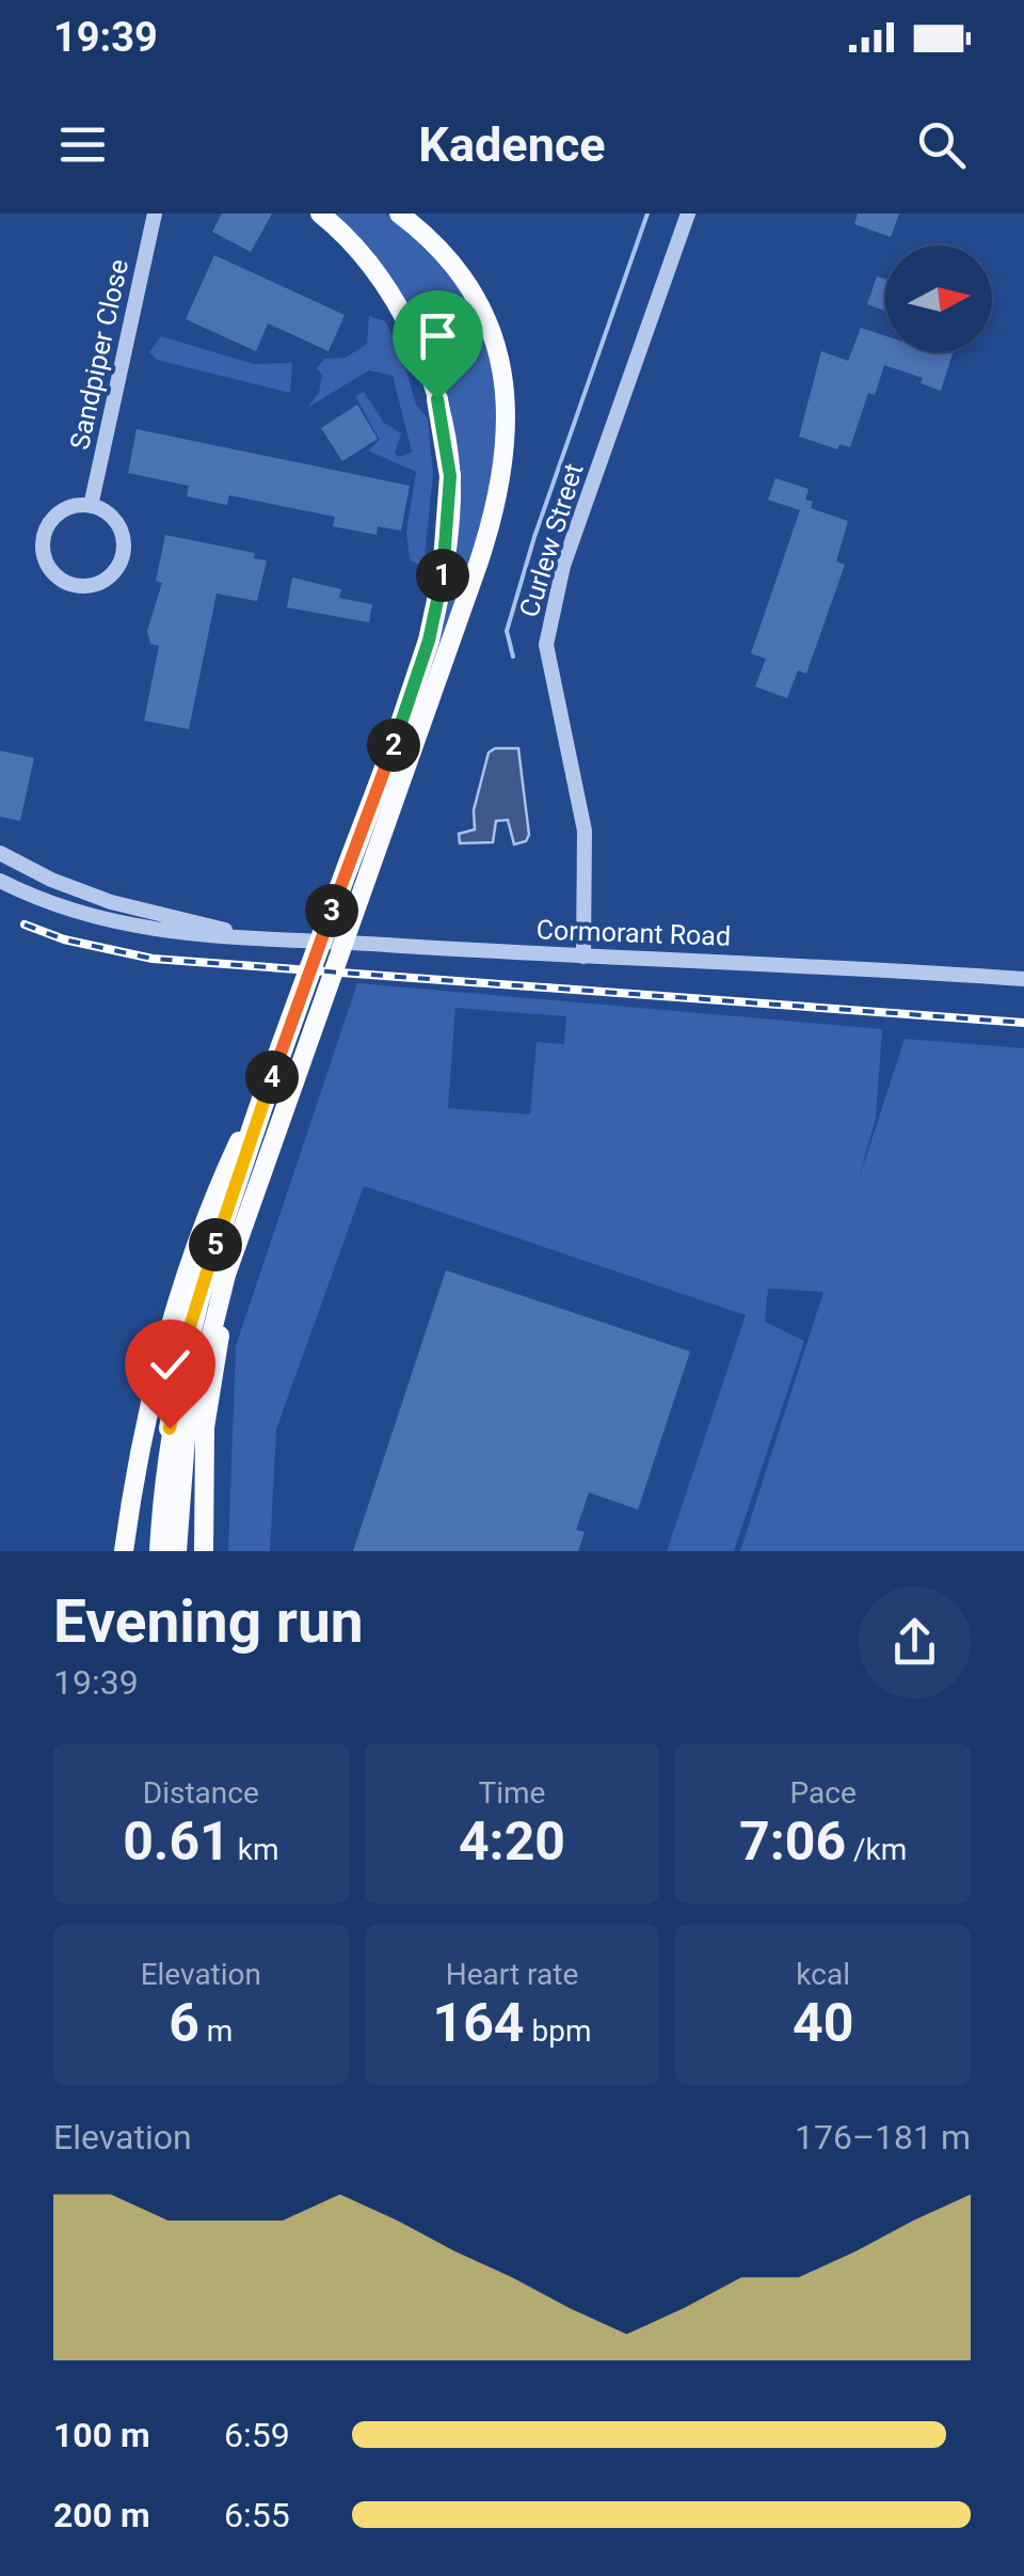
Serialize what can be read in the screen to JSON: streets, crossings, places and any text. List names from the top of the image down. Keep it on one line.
{"streets":{"street":["Sandpiper Close","Curlew Street","Cormorant Road"]},"crossings":[["Curlew Street","Cormorant Road"]],"north":"right","page":{"status":"19:39","header":"Kadence","pins":["1","2","3","4","5"],"heading":["Evening run","19:39"],"stats":[["Distance","0.61 km"],["Time","4:20"],["Pace","7:06 /km"],["Elevation","6 m"],["Heart rate","164 bpm"],["kcal","40"]],"chart":["Elevation","176–181 m"],"list":[{"name":"100 m","note":"6:59"},{"name":"200 m","note":"6:55"}]}}
